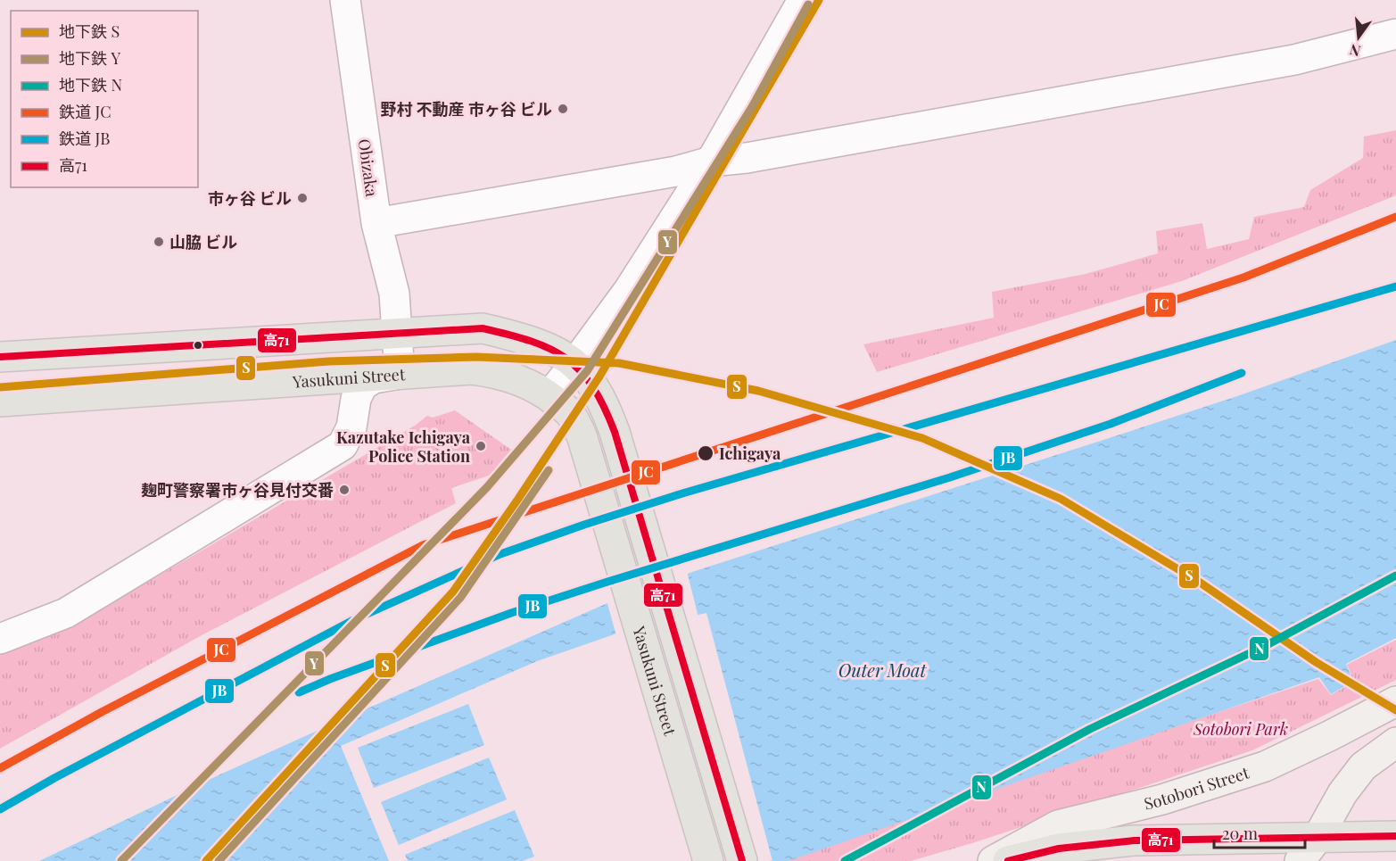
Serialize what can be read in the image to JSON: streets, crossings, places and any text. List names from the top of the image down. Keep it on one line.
{"streets":{"main road":["Yasukuni Street","Sotobori Street"],"street":["Obizaka"]},"crossings":[["Obizaka","Yasukuni Street"]],"water":["Outer Moat"],"parks":["Sotobori Park"],"places":["野村 不動産 市ヶ谷 ビル","市ヶ谷 ビル","山脇 ビル","Kazutake Ichigaya Police Station","Ichigaya","麹町警察署市ヶ谷見付交番"],"lines":["metro line S","metro line Y","rail line JC","rail line JB","transit line 高71","metro line N"],"legend":["地下鉄 S","地下鉄 Y","地下鉄 N","鉄道 JC","鉄道 JB","高71"],"scale_bar":"20 m","north":"bottom"}
